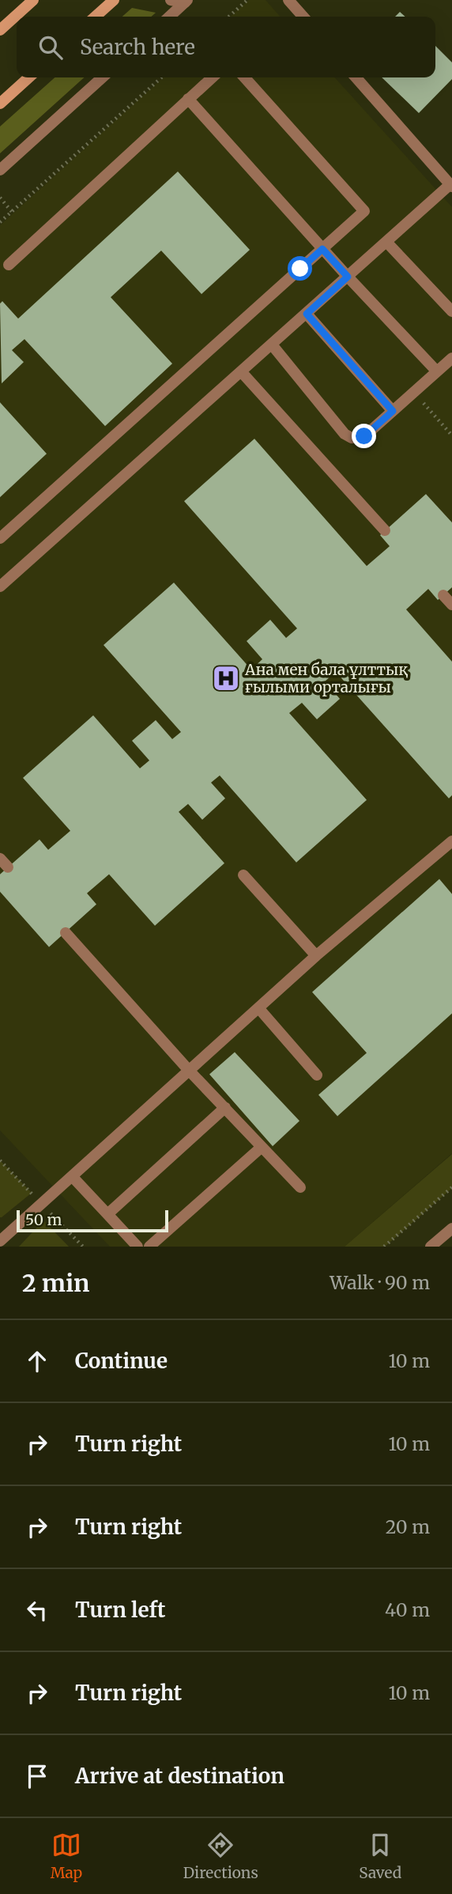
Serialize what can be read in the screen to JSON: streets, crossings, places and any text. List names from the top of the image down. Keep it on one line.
{"places":{"hospital":["Ана мен бала ұлттық ғылыми орталығы"]},"scale_bar":"50 m","page":{"search":"Search here","scale":"50 m","heading":["2 min","Walk · 90 m"],"list":[["Continue","10 m"],["Turn right","10 m"],["Turn right","20 m"],["Turn left","40 m"],["Turn right","10 m"],"Arrive at destination"],"nav":["Map","Directions","Saved"]}}
